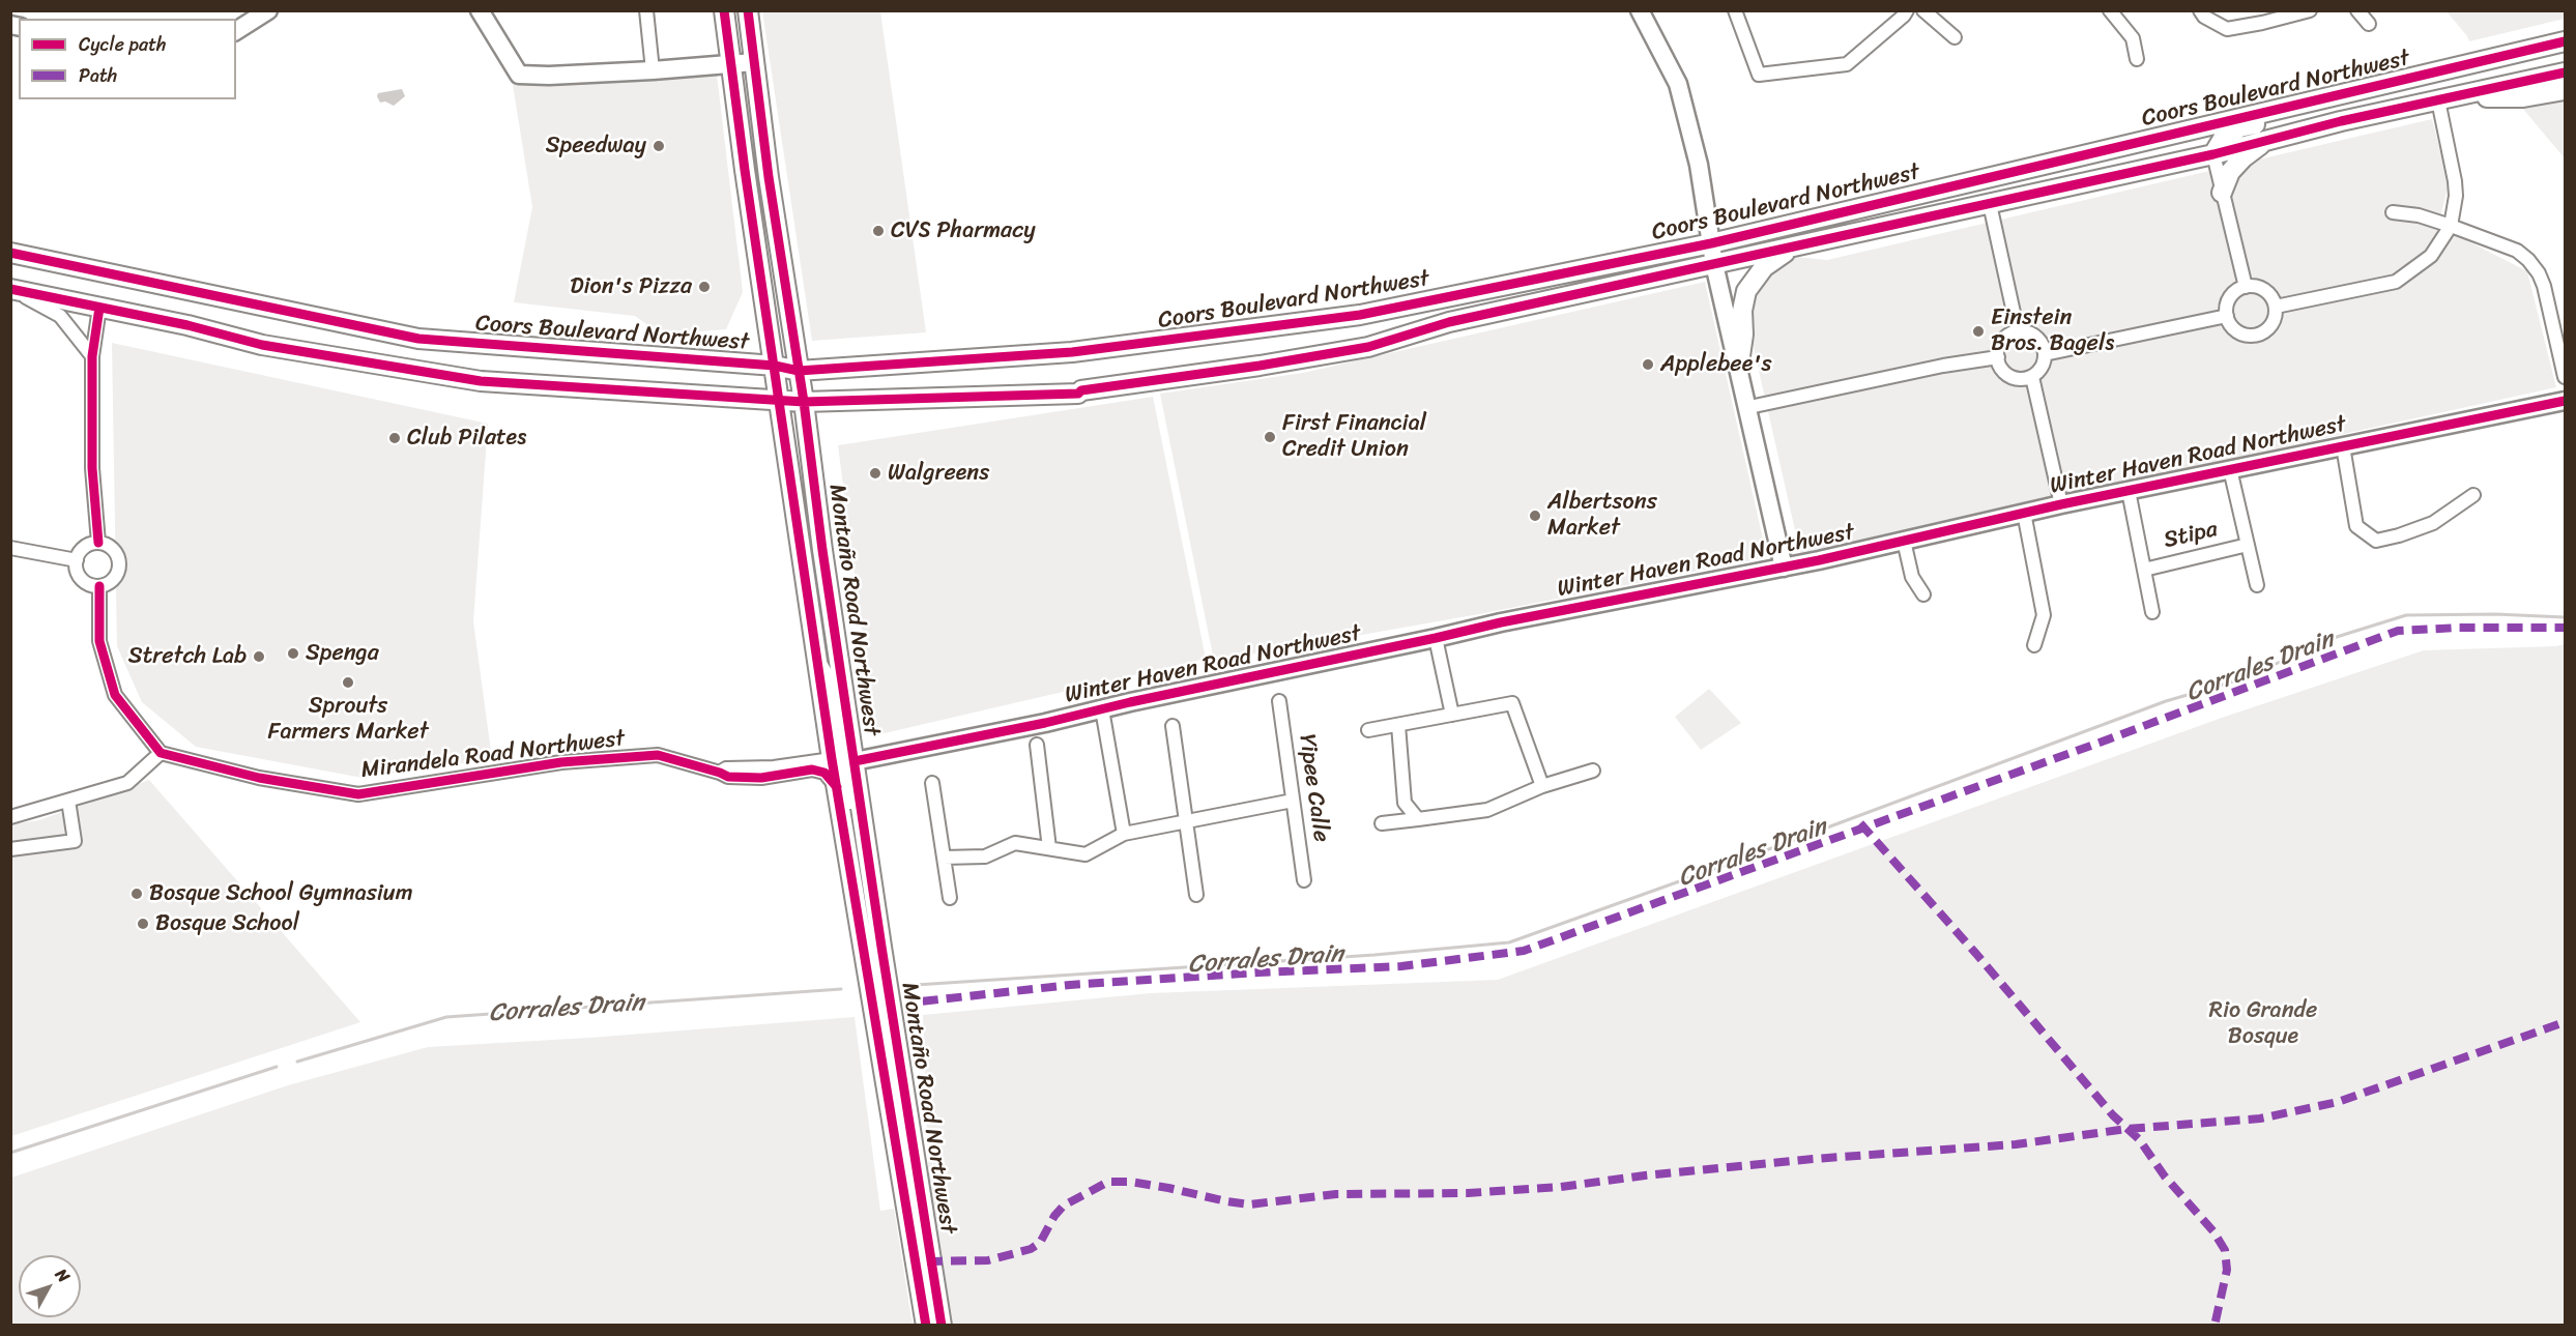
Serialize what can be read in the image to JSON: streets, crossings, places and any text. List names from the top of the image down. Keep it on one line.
{"streets":{"main road":["Coors Boulevard Northwest","Montaño Road Northwest"],"street":["Winter Haven Road Northwest","Stipa","Mirandela Road Northwest","Yipee Calle"]},"crossings":[["Coors Boulevard Northwest","Montaño Road Northwest"],["Winter Haven Road Northwest","Montaño Road Northwest"],["Montaño Road Northwest","Mirandela Road Northwest"]],"water":["Corrales Drain"],"parks":["Rio Grande Bosque"],"places":["Speedway","CVS Pharmacy","Dion's Pizza","Einstein Bros. Bagels","Applebee's","First Financial Credit Union","Club Pilates","Walgreens","Albertsons Market","Spenga","Stretch Lab","Sprouts Farmers Market","Bosque School Gymnasium","Bosque School"],"legend":["Cycle path","Path"],"north":"top right"}
